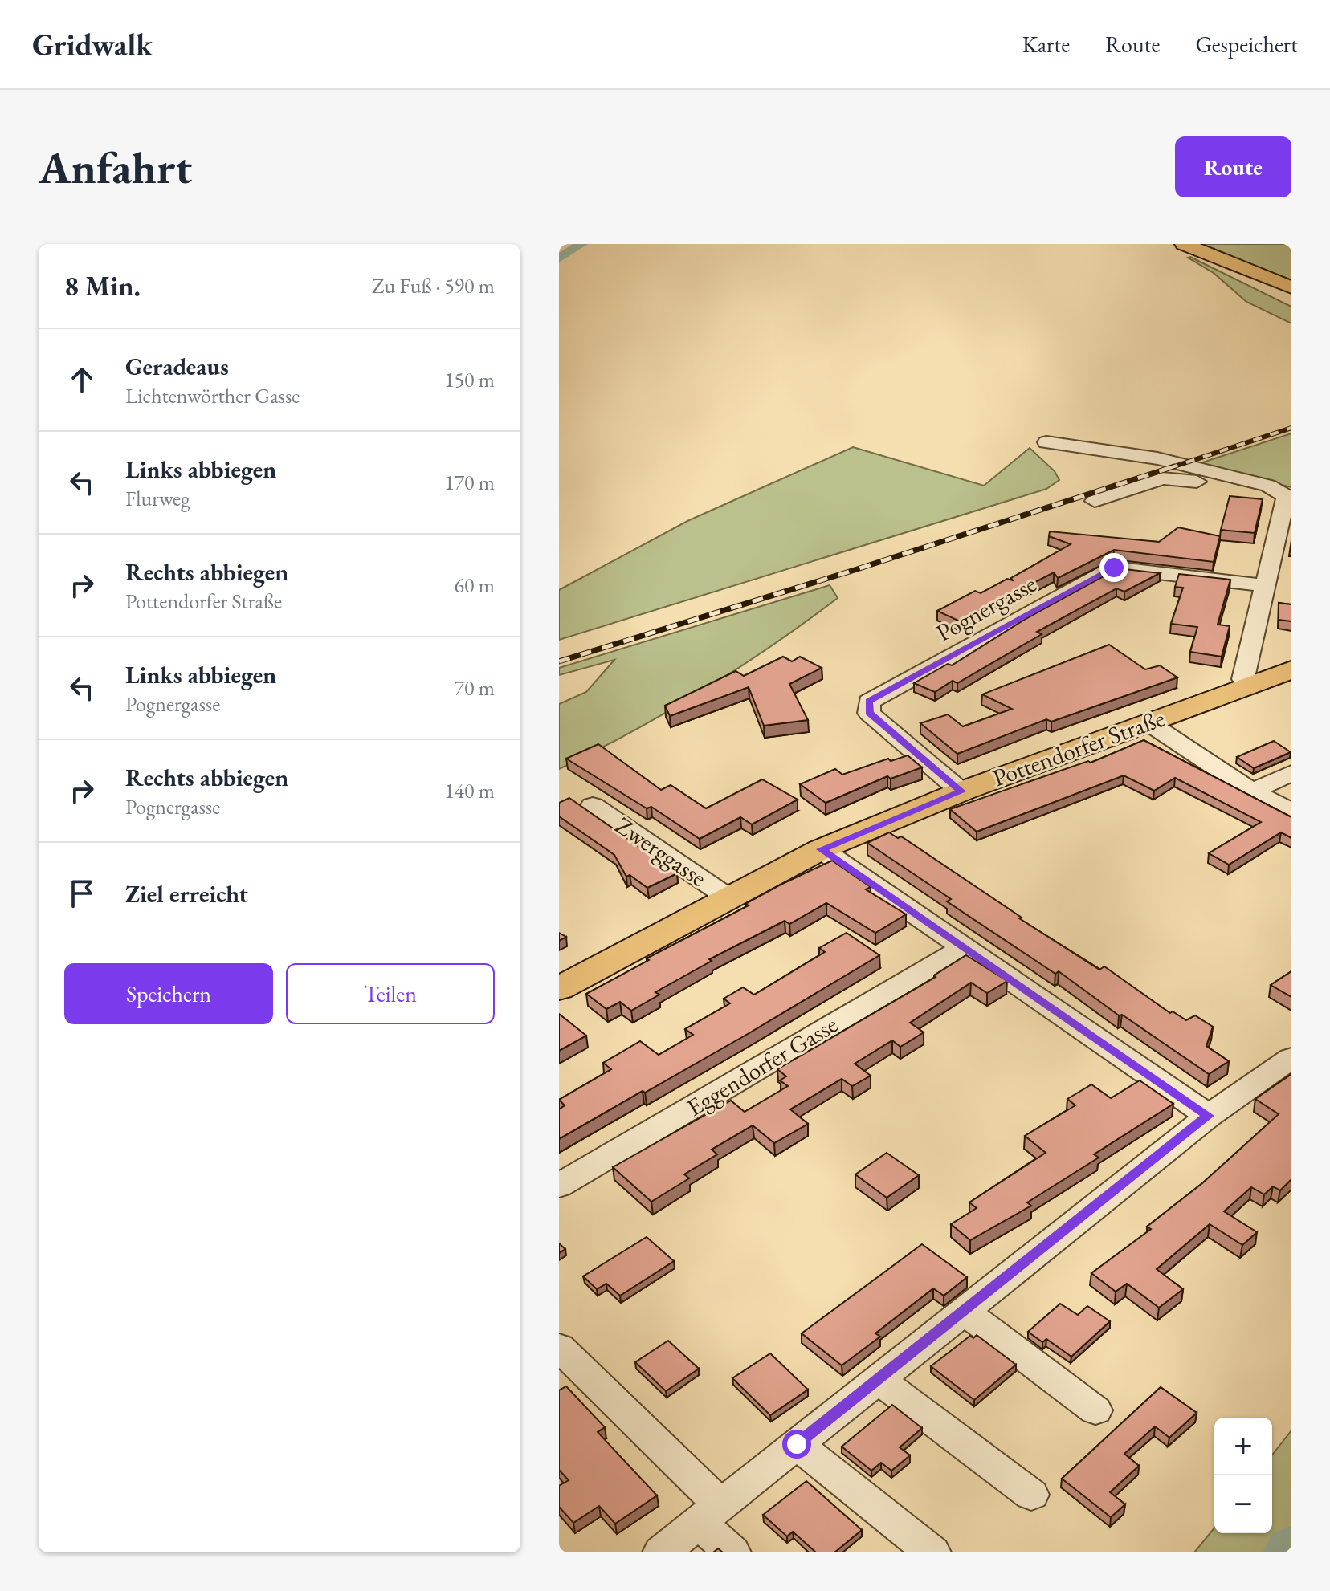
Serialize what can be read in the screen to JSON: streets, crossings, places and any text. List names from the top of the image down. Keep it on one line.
{"streets":{"main road":["Pottendorfer Straße"],"street":["Pognergasse","Zwerggasse","Eggendorfer Gasse"]},"crossings":[["Pognergasse","Pottendorfer Straße"],["Pottendorfer Straße","Zwerggasse"]],"page":{"header":"Gridwalk","nav":["Karte","Route","Gespeichert"],"buttons":["Route",["Speichern","Teilen"]],"title":"Anfahrt","heading":["8 Min.","Zu Fuß · 590 m"],"list":[["Geradeaus","Lichtenwörther Gasse","150 m"],["Links abbiegen","Flurweg","170 m"],["Rechts abbiegen","Pottendorfer Straße","60 m"],["Links abbiegen","Pognergasse","70 m"],["Rechts abbiegen","Pognergasse","140 m"],"Ziel erreicht"],"map_buttons":["+","−"]}}
